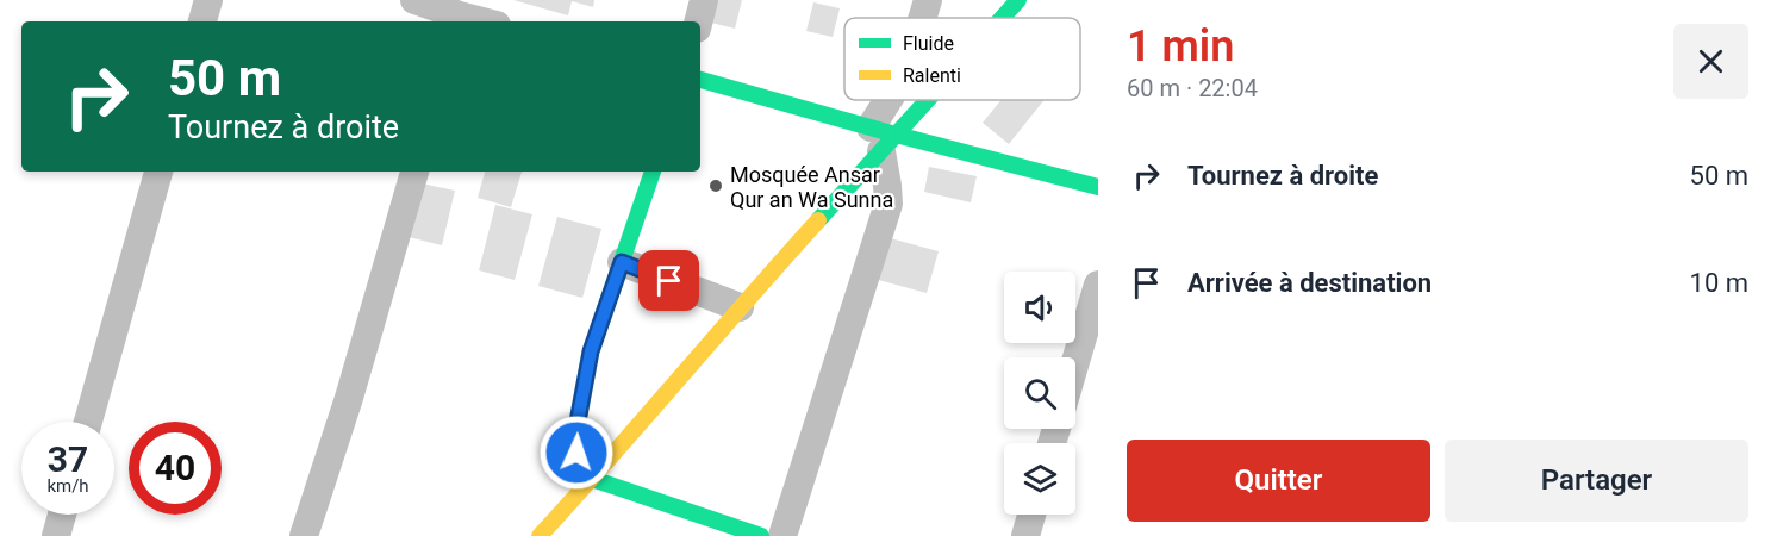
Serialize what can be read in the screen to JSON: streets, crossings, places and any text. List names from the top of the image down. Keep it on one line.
{"places":["Mosquée Ansar Qur an Wa Sunna"],"legend":["Fluide","Ralenti"],"page":{"heading":["1 min","60 m · 22:04"],"turn":["50 m","Tournez à droite"],"list":[{"name":"Tournez à droite","value":"50 m"},{"name":"Arrivée à destination","value":"10 m"}],"speed":"37 km/h","limit":"40","buttons":["Quitter","Partager"]}}
